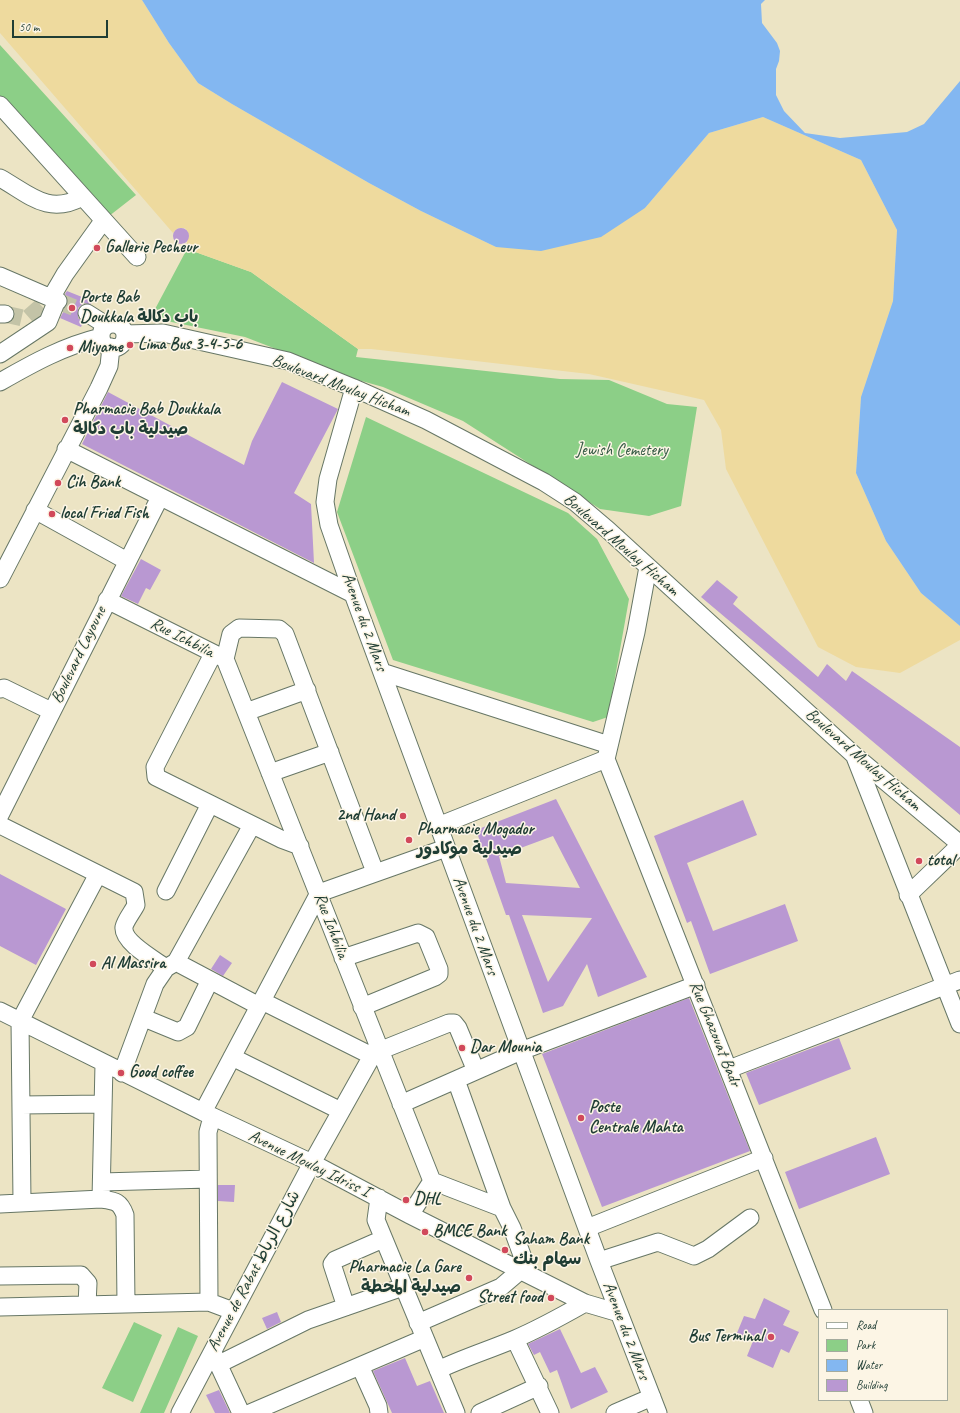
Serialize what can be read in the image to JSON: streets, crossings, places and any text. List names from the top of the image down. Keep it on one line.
{"streets":{"street":["Boulevard Moulay Hicham","Avenue du 2 Mars","Rue Ichbilia","Boulevard Layoune","Rue Ghazouat Badr","Avenue Moulay Idriss I","Avenue de Rabat شارع الرباط"]},"crossings":[["Boulevard Moulay Hicham","Avenue du 2 Mars"],["Avenue du 2 Mars","Avenue Moulay Idriss I"],["Rue Ichbilia","Boulevard Layoune"],["Rue Ichbilia","Avenue de Rabat شارع الرباط"],["Avenue Moulay Idriss I","Avenue de Rabat شارع الرباط"]],"parks":["Jewish Cemetery"],"places":["Gallerie Pecheur","Porte Bab Doukkala باب دكالة","Lima Bus 3-4-5-6","Miyame","Pharmacie Bab Doukkala صيدلية باب دكالة","Cih Bank","local Fried Fish","2nd Hand","Pharmacie Mogador صيدلية موكادور","total","Al Massira","Dar Mounia","Good coffee","Poste Centrale Mahta","DHL","BMCE Bank","Saham Bank سهام بنك","Pharmacie La Gare صيدلية المحطة","Street food","Bus Terminal"],"legend":["Road","Park","Water","Building"],"scale_bar":"50 m"}
